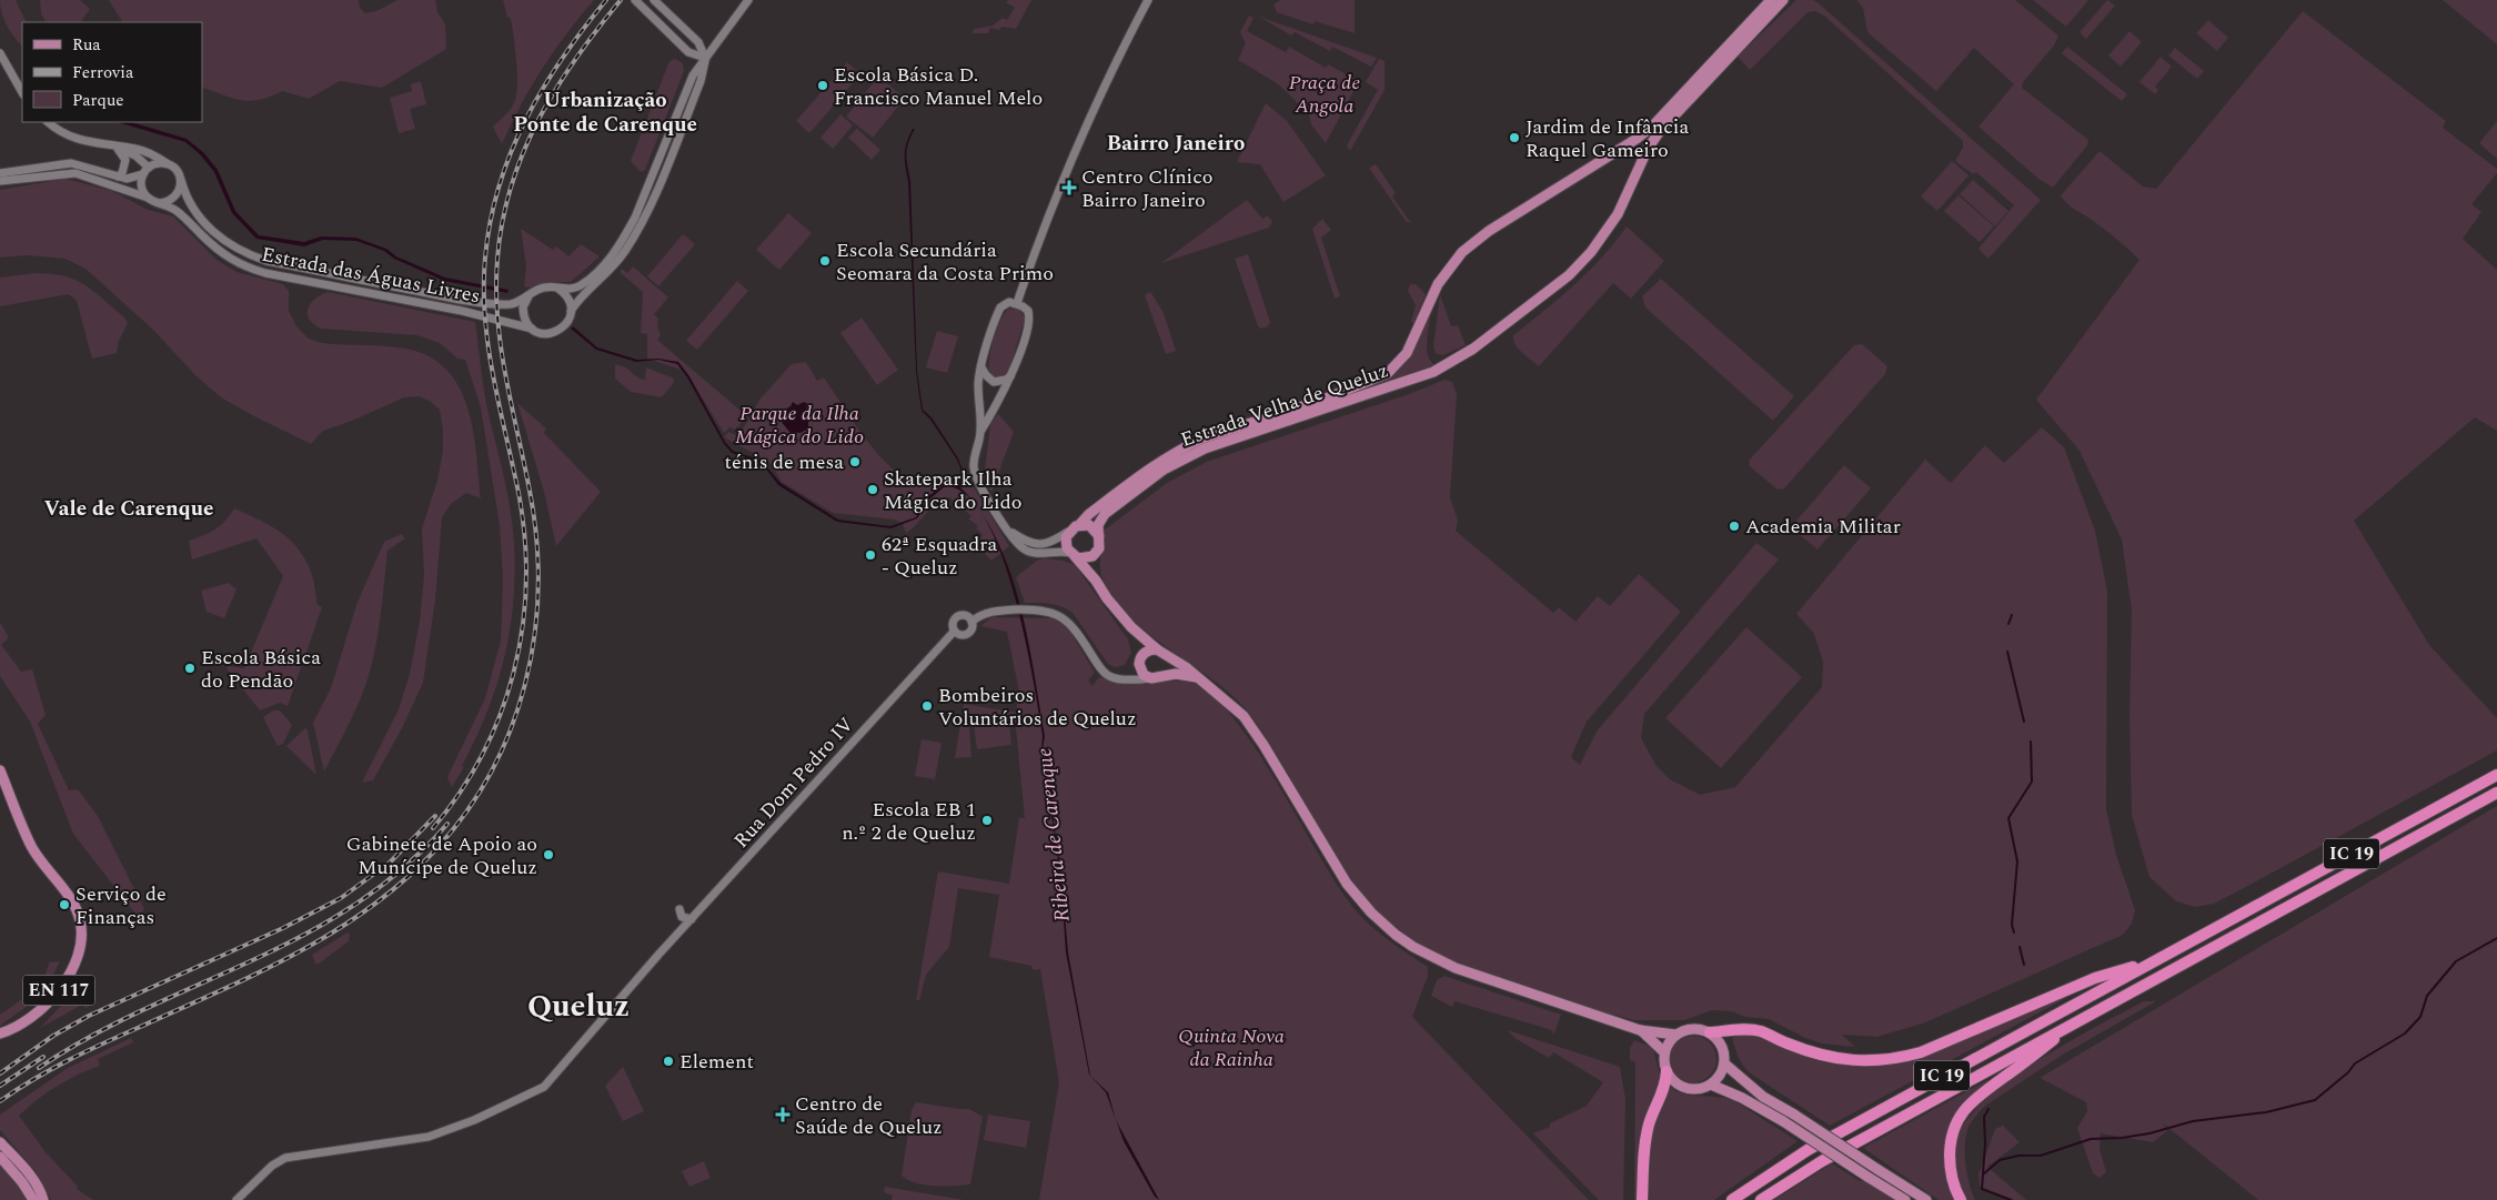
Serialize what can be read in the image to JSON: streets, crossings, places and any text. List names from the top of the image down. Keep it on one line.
{"streets":{"highway":["IC 19"],"main road":["Estrada Velha de Queluz","EN 117"],"street":["Estrada das Águas Livres","Rua Dom Pedro IV"]},"districts":["Urbanização Ponte de Carenque","Bairro Janeiro","Vale de Carenque","Queluz"],"water":["Ribeira de Carenque"],"parks":["Praça de Angola","Parque da Ilha Mágica do Lido","Quinta Nova da Rainha"],"places":{"other":["Escola Básica D. Francisco Manuel Melo","Jardim de Infância Raquel Gameiro","Escola Secundária Seomara da Costa Primo","ténis de mesa","Skatepark Ilha Mágica do Lido","Academia Militar","62ª Esquadra - Queluz","Escola Básica do Pendão","Bombeiros Voluntários de Queluz","Escola EB 1 n.º 2 de Queluz","Gabinete de Apoio ao Munícipe de Queluz","Serviço de Finanças","Element"],"health":["Centro Clínico Bairro Janeiro","Centro de Saúde de Queluz"]},"legend":["Rua","Ferrovia","Parque"]}
